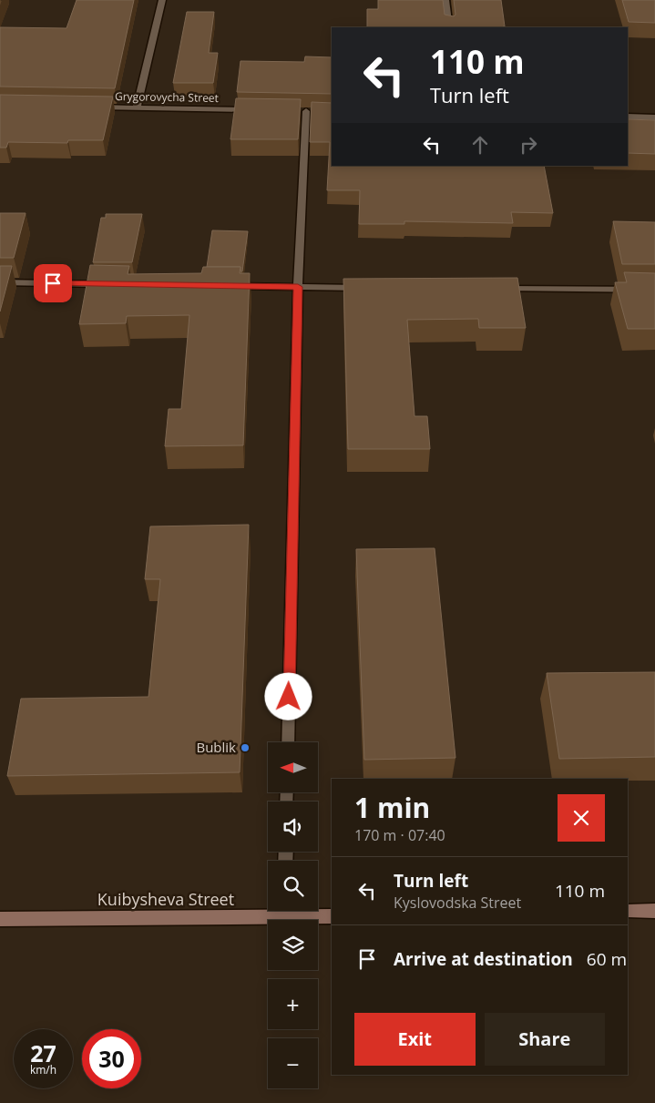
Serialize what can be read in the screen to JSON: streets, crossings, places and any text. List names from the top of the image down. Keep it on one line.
{"streets":{"main road":["Kuibysheva Street"],"street":["Grygorovycha Street"]},"places":["Bublik"],"north":"left","page":{"turn":["110 m","Turn left"],"map_buttons":["+","−"],"heading":["1 min","170 m · 07:40"],"list":[{"name":"Turn left","note":"Kyslovodska Street","value":"110 m"},{"name":"Arrive at destination","value":"60 m"}],"buttons":["Exit","Share"],"speed":"27 km/h","limit":"30"}}
